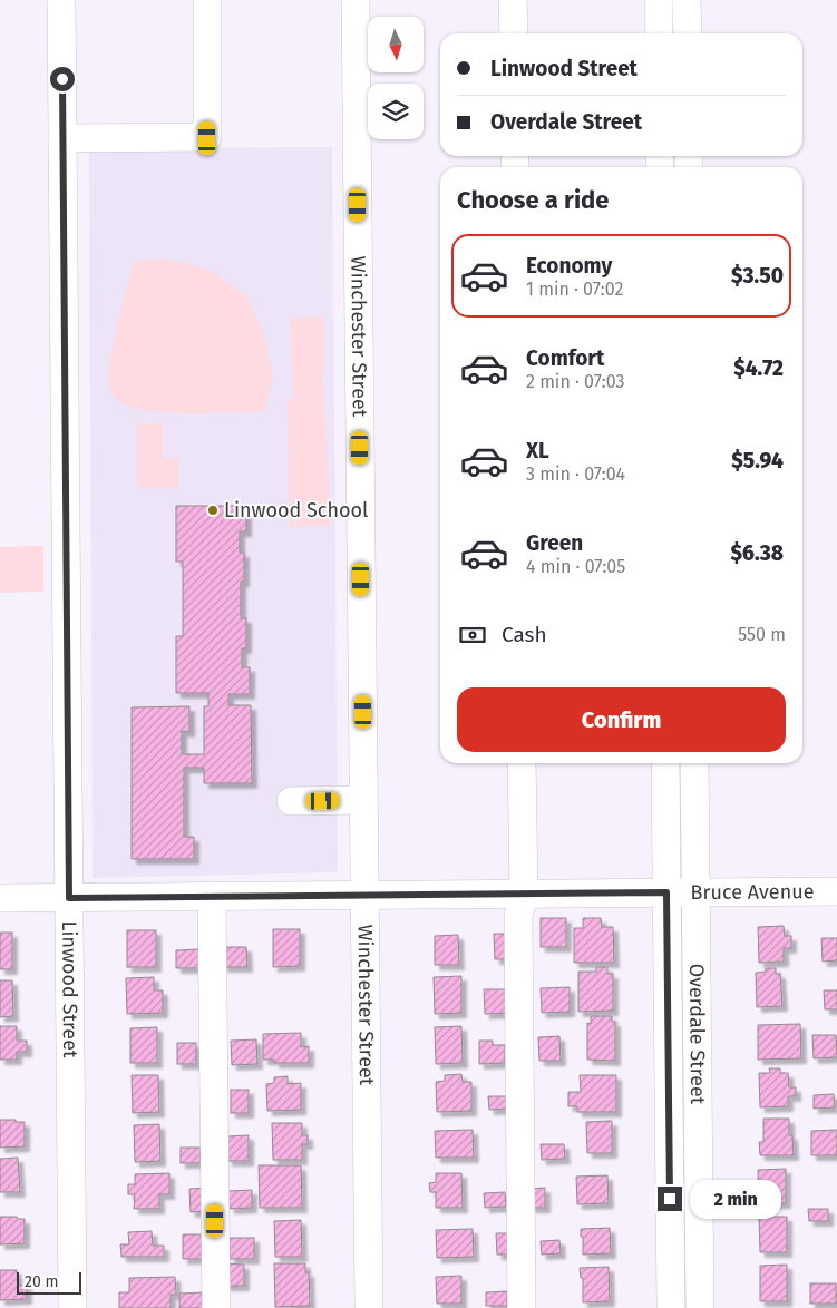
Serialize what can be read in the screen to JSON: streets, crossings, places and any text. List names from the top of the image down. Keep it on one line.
{"streets":{"street":["Winchester Street","Bruce Avenue","Linwood Street","Overdale Street"]},"crossings":[["Winchester Street","Bruce Avenue"],["Bruce Avenue","Linwood Street"],["Bruce Avenue","Overdale Street"]],"places":["Linwood School"],"scale_bar":"20 m","north":"bottom","page":{"banner":["Linwood Street","Overdale Street"],"heading":"Choose a ride","list":[{"name":"Economy","note":"1 min · 07:02","value":"$3.50"},{"name":"Comfort","note":"2 min · 07:03","value":"$4.72"},{"name":"XL","note":"3 min · 07:04","value":"$5.94"},{"name":"Green","note":"4 min · 07:05","value":"$6.38"}],"pay":["Cash","550 m"],"buttons":"Confirm","bubble":"2 min","scale":"20 m"}}
